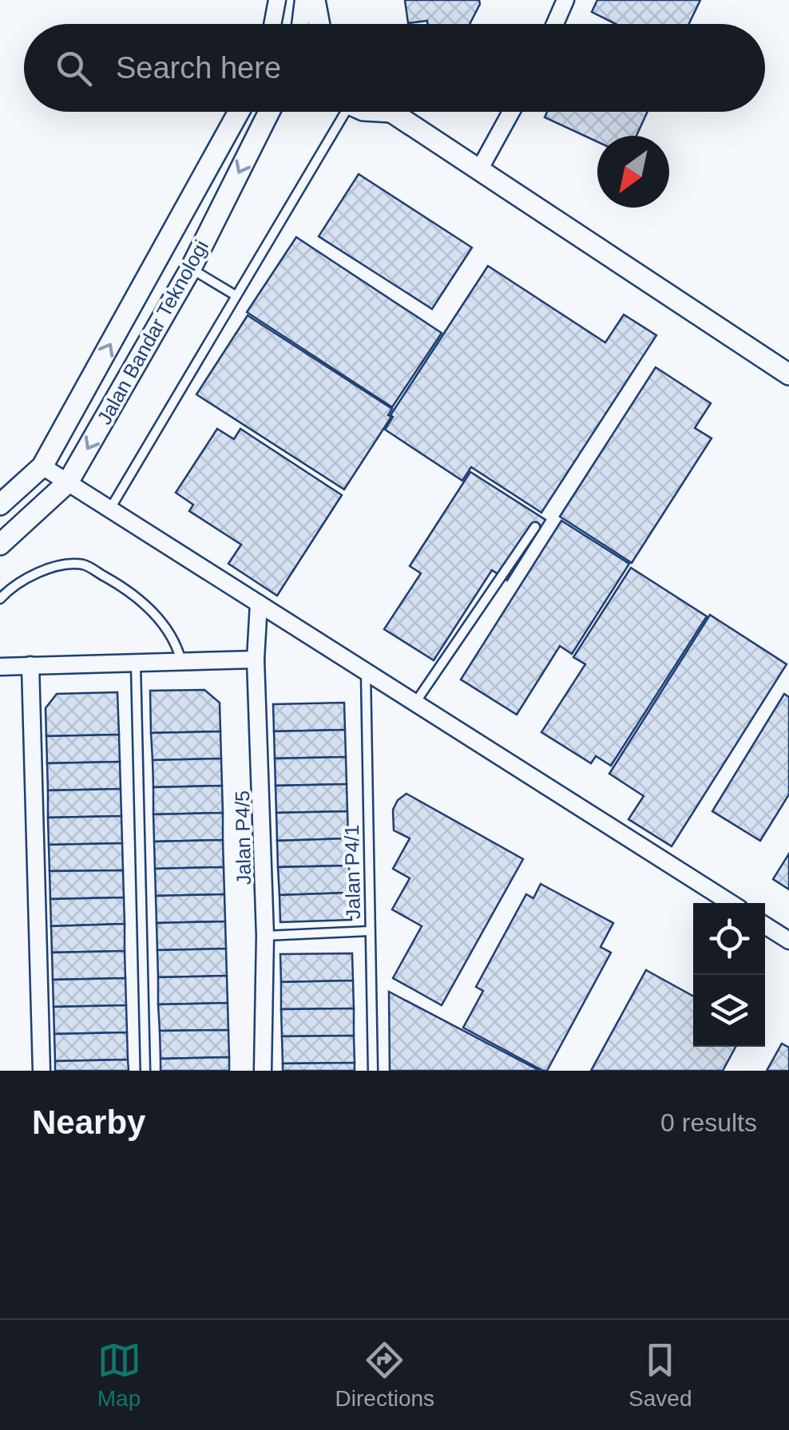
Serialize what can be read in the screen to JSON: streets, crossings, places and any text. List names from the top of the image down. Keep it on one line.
{"streets":{"street":["Jalan Bandar Teknologi","Jalan P4/5"],"lane":["Jalan P4/1"]},"north":"bottom left","page":{"search":"Search here","heading":["Nearby","0 results"],"nav":["Map","Directions","Saved"]}}
